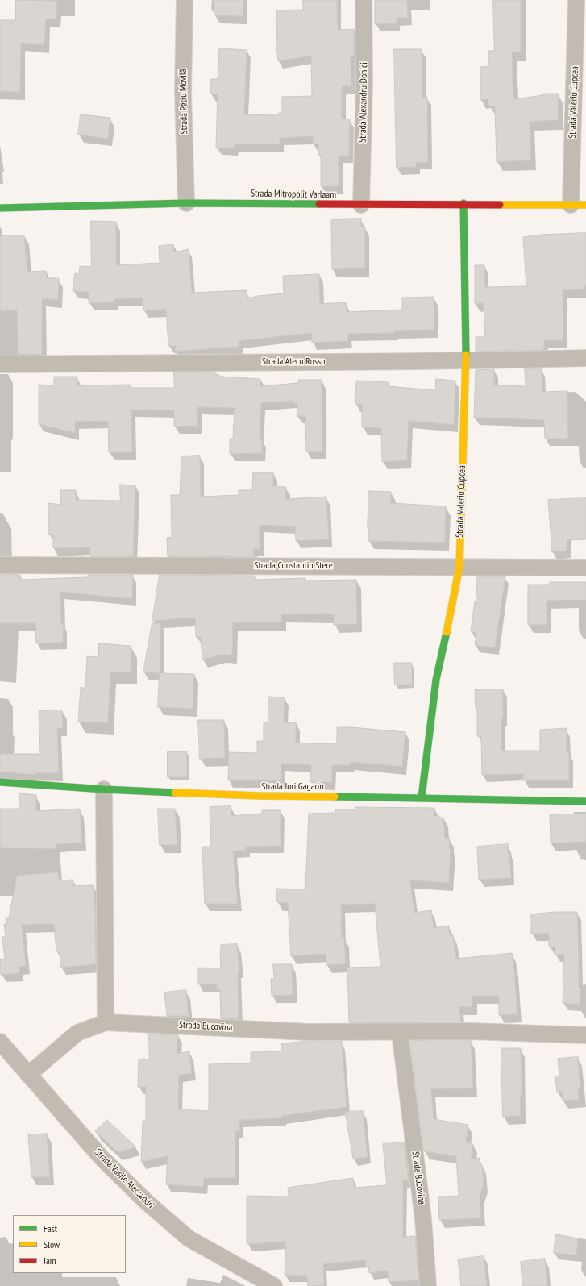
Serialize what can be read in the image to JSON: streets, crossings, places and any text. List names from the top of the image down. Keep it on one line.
{"streets":{"street":["Strada Petru Movilă","Strada Alexandru Donici","Strada Valeriu Cupcea","Strada Mitropolit Varlaam","Strada Alecu Russo","Strada Constantin Stere","Strada Iuri Gagarin","Strada Bucovina","Strada Vasile Alecsandri"]},"crossings":[["Strada Petru Movilă","Strada Mitropolit Varlaam"],["Strada Alexandru Donici","Strada Mitropolit Varlaam"],["Strada Valeriu Cupcea","Strada Mitropolit Varlaam"],["Strada Valeriu Cupcea","Strada Alecu Russo"],["Strada Valeriu Cupcea","Strada Constantin Stere"],["Strada Valeriu Cupcea","Strada Iuri Gagarin"],["Strada Bucovina","Strada Vasile Alecsandri"]],"legend":["Fast","Slow","Jam"]}
